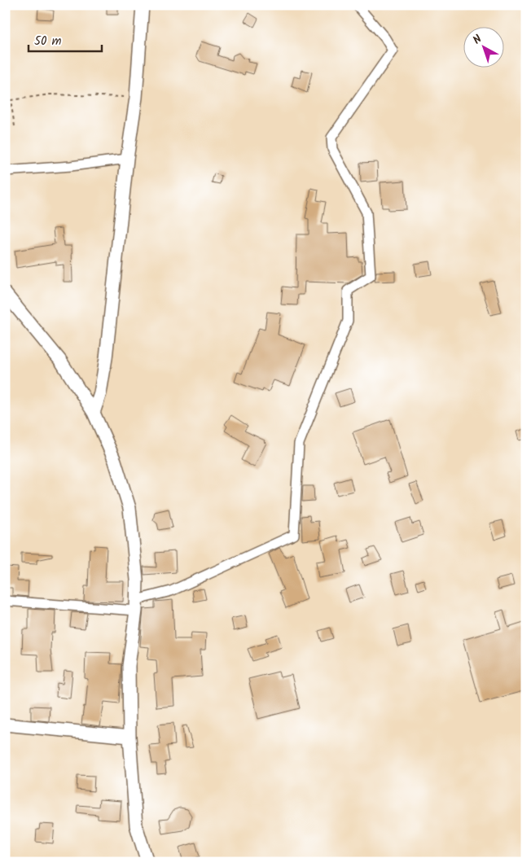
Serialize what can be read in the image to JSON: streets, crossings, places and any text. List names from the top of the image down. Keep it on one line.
{"scale_bar":"50 m","north":"top left"}
